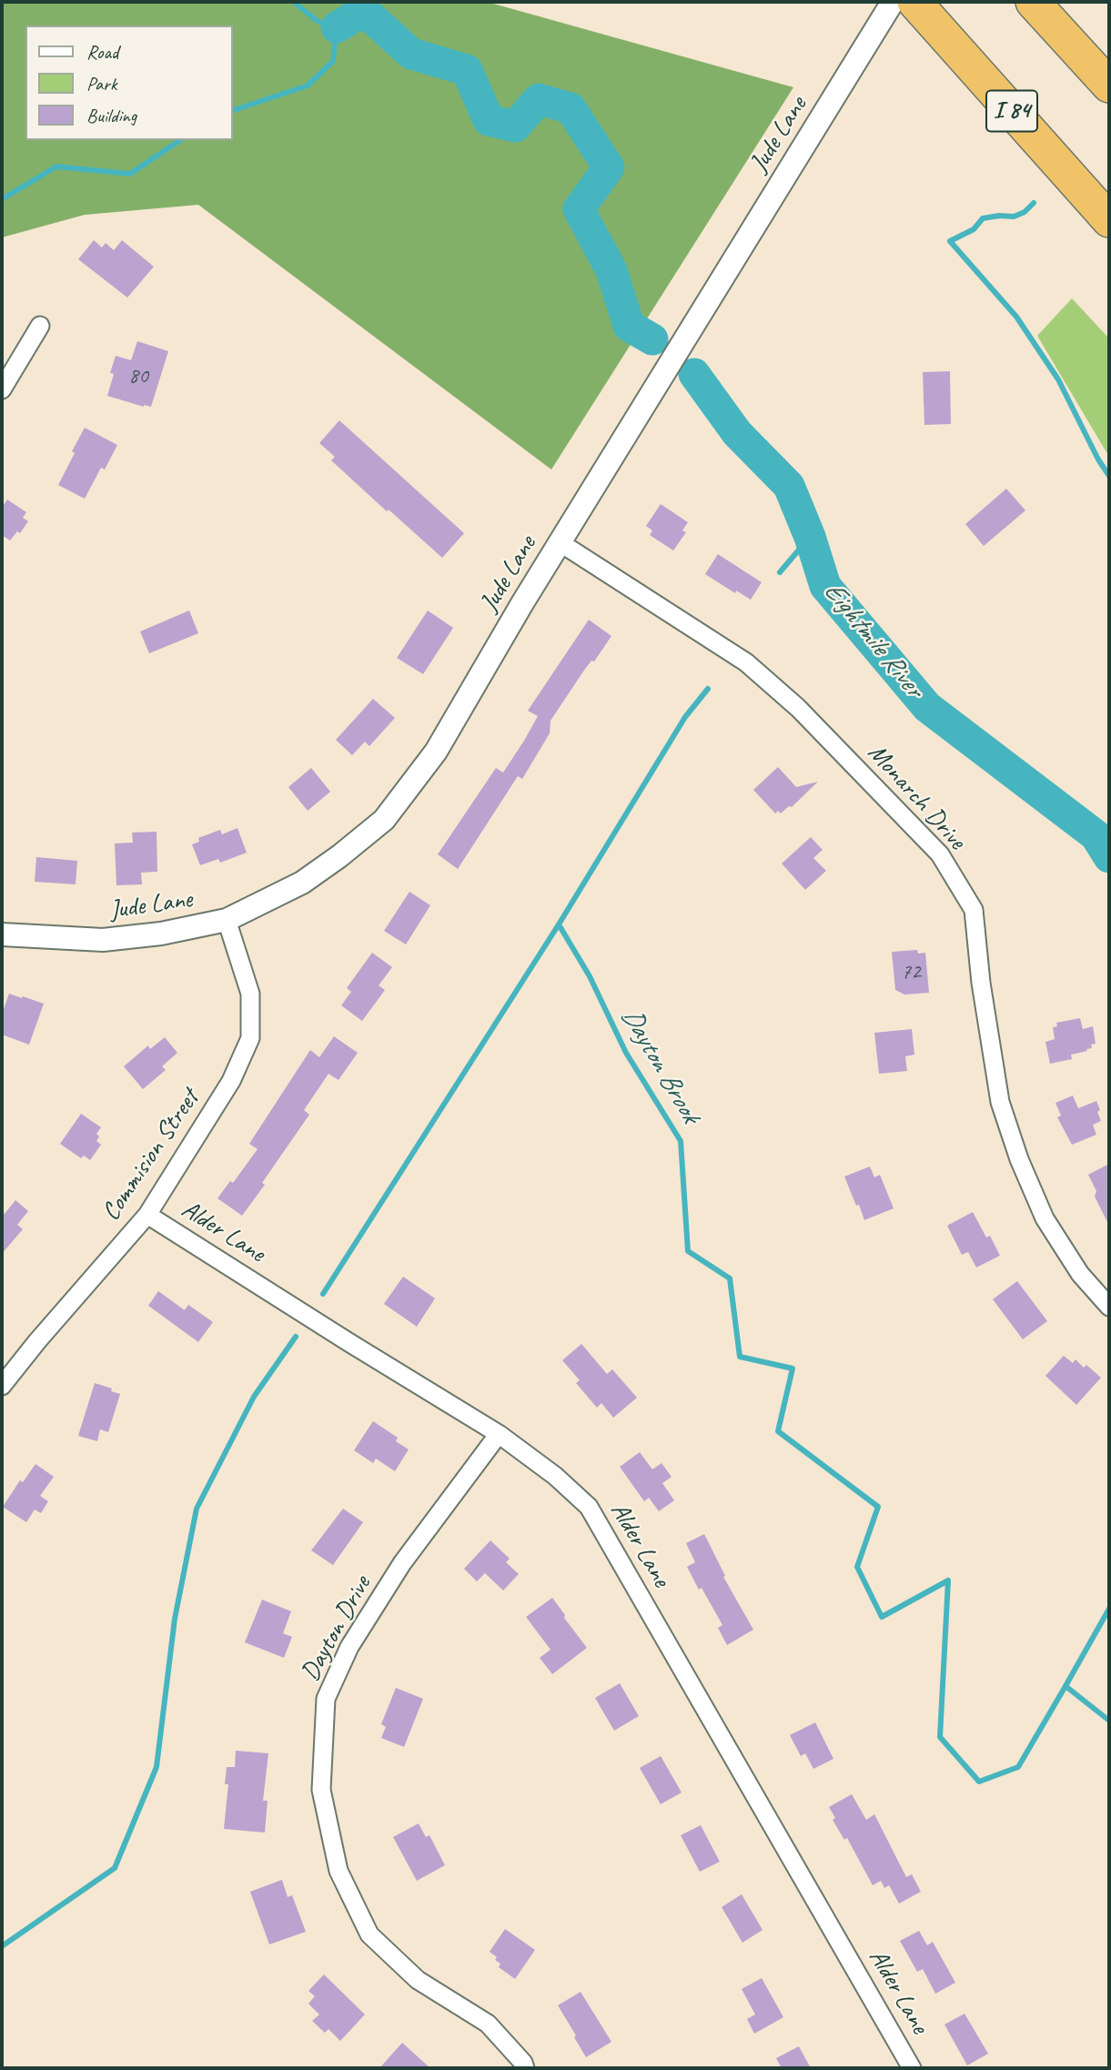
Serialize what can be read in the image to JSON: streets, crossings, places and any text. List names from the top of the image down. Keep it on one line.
{"streets":{"highway":["I 84"],"street":["Jude Lane","Monarch Drive","Commision Street","Alder Lane","Dayton Drive"]},"crossings":[["Jude Lane","Monarch Drive"],["Jude Lane","Commision Street"],["Commision Street","Alder Lane"],["Alder Lane","Dayton Drive"]],"water":["Eightmile River","Dayton Brook"],"house_numbers":["80","72"],"legend":["Road","Park","Building"]}
